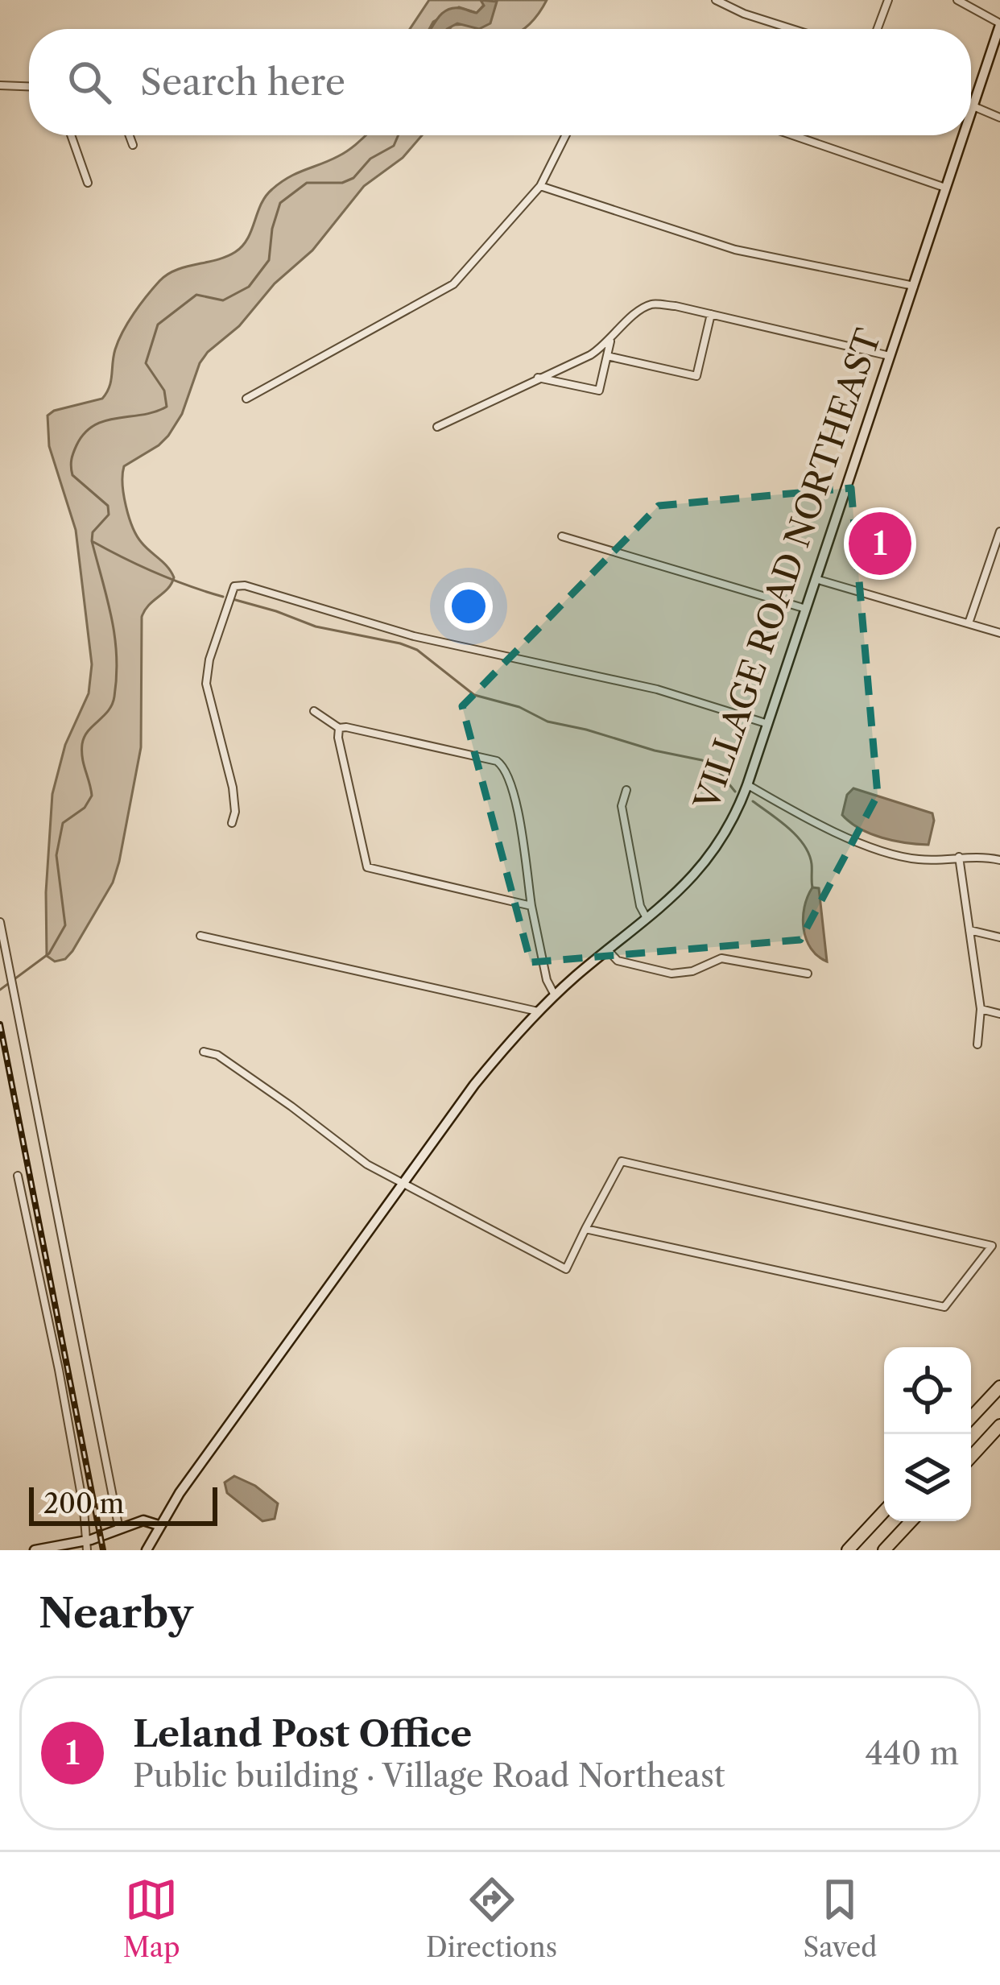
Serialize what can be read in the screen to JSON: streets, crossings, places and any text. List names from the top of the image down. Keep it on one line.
{"streets":{"main road":["VILLAGE ROAD NORTHEAST"]},"scale_bar":"200 m","page":{"search":"Search here","pins":"1","scale":"200 m","heading":"Nearby","list":[{"mark":"1","name":"Leland Post Office","note":"Public building · Village Road Northeast","value":"440 m"}],"nav":["Map","Directions","Saved"]}}
